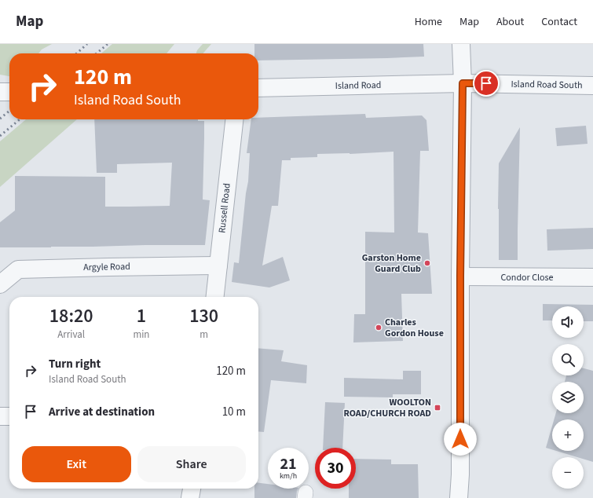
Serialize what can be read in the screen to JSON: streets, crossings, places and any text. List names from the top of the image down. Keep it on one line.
{"streets":{"street":["Island Road South","Island Road","Russell Road","Argyle Road","Condor Close"]},"crossings":[["Island Road South","Island Road"],["Russell Road","Argyle Road"]],"places":{"other":["Garston Home Guard Club","Charles Gordon House"],"transit":["WOOLTON ROAD/CHURCH ROAD"]},"page":{"header":"Map","nav":["Home","Map","About","Contact"],"turn":["120 m","Island Road South"],"eta":["18:20","Arrival","1","min","130","m"],"map_buttons":["+","−"],"list":[{"name":"Turn right","note":"Island Road South","value":"120 m"},{"name":"Arrive at destination","value":"10 m"}],"buttons":["Exit","Share"],"speed":"21 km/h","limit":"30"}}
